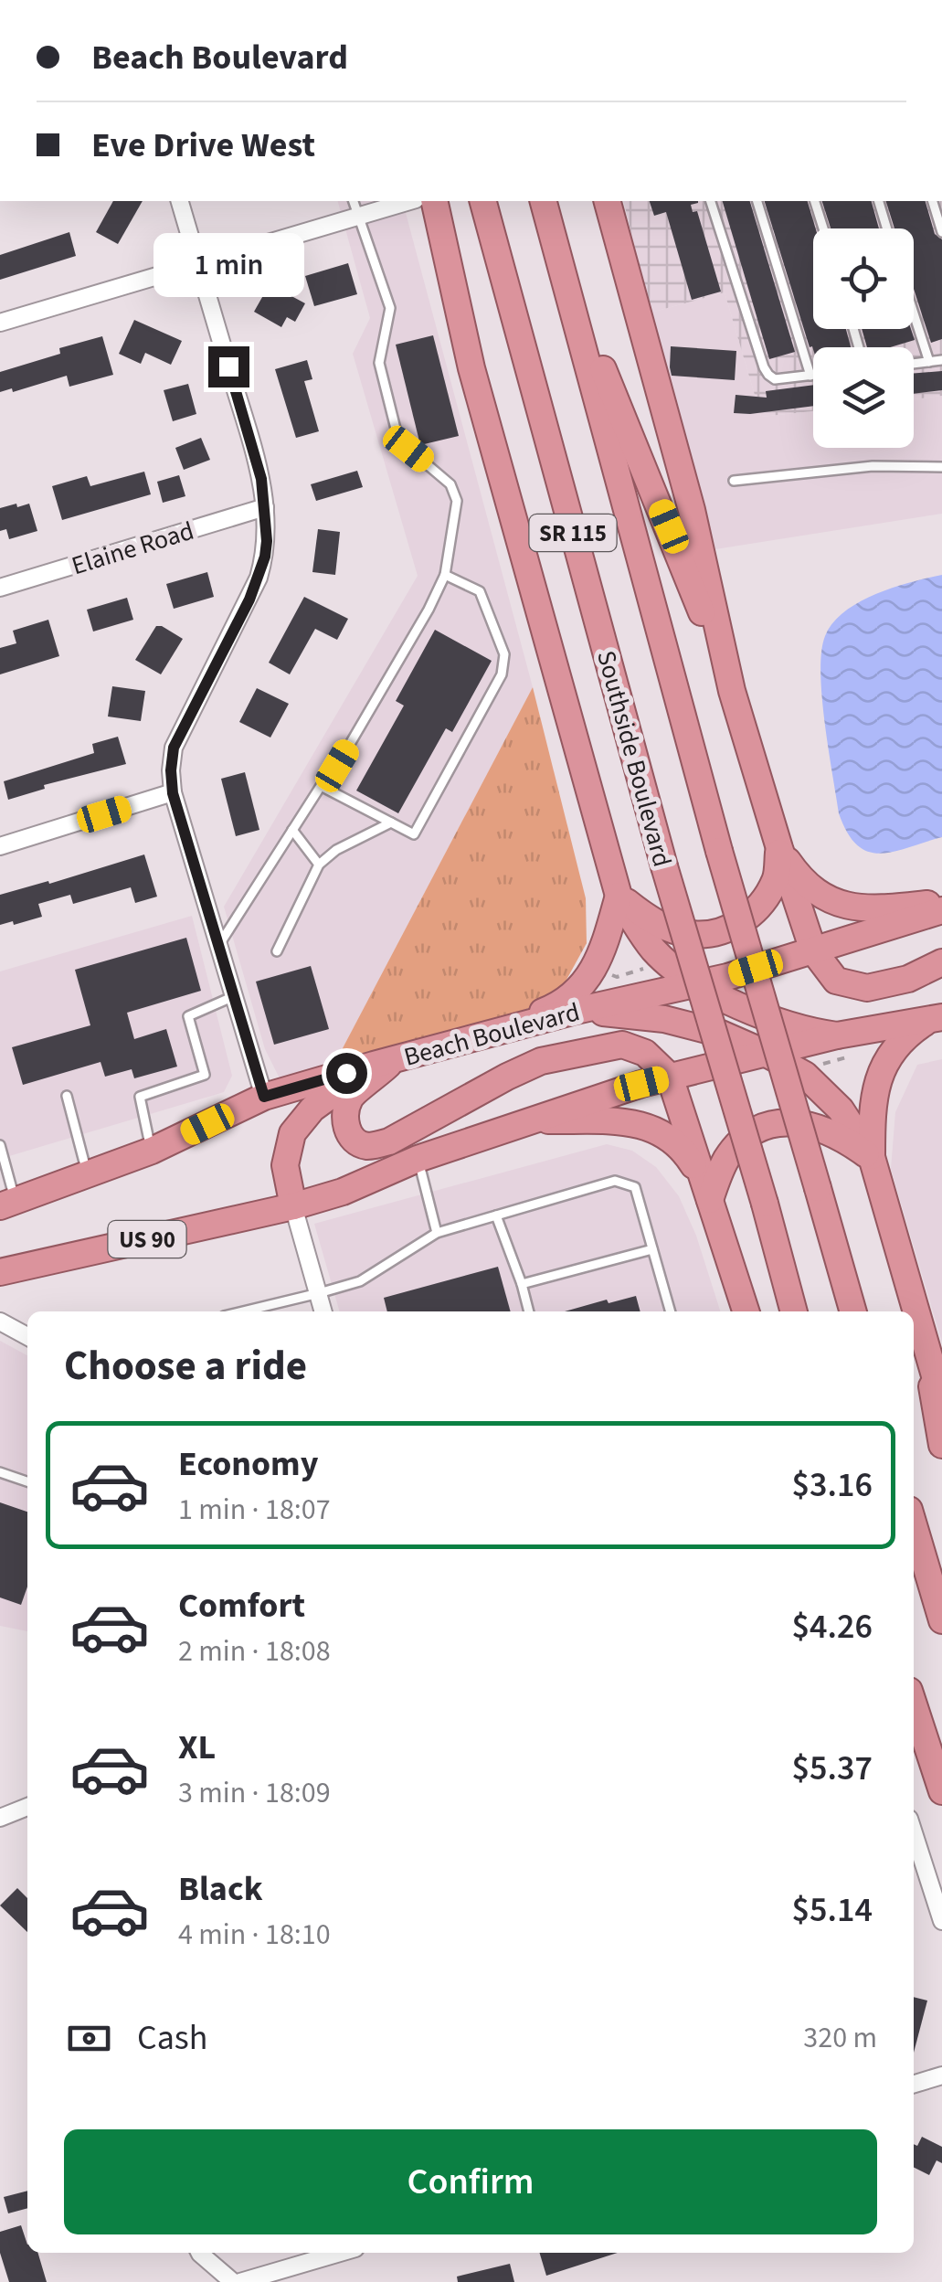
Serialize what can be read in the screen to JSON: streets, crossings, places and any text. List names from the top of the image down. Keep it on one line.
{"streets":{"highway":["SR 115","Southside Boulevard","Beach Boulevard","US 90"],"street":["Elaine Road"]},"page":{"banner":["Beach Boulevard","Eve Drive West"],"bubble":"1 min","heading":"Choose a ride","list":[{"name":"Economy","note":"1 min · 18:07","value":"$3.16"},{"name":"Comfort","note":"2 min · 18:08","value":"$4.26"},{"name":"XL","note":"3 min · 18:09","value":"$5.37"},{"name":"Black","note":"4 min · 18:10","value":"$5.14"}],"pay":["Cash","320 m"],"buttons":"Confirm"}}
